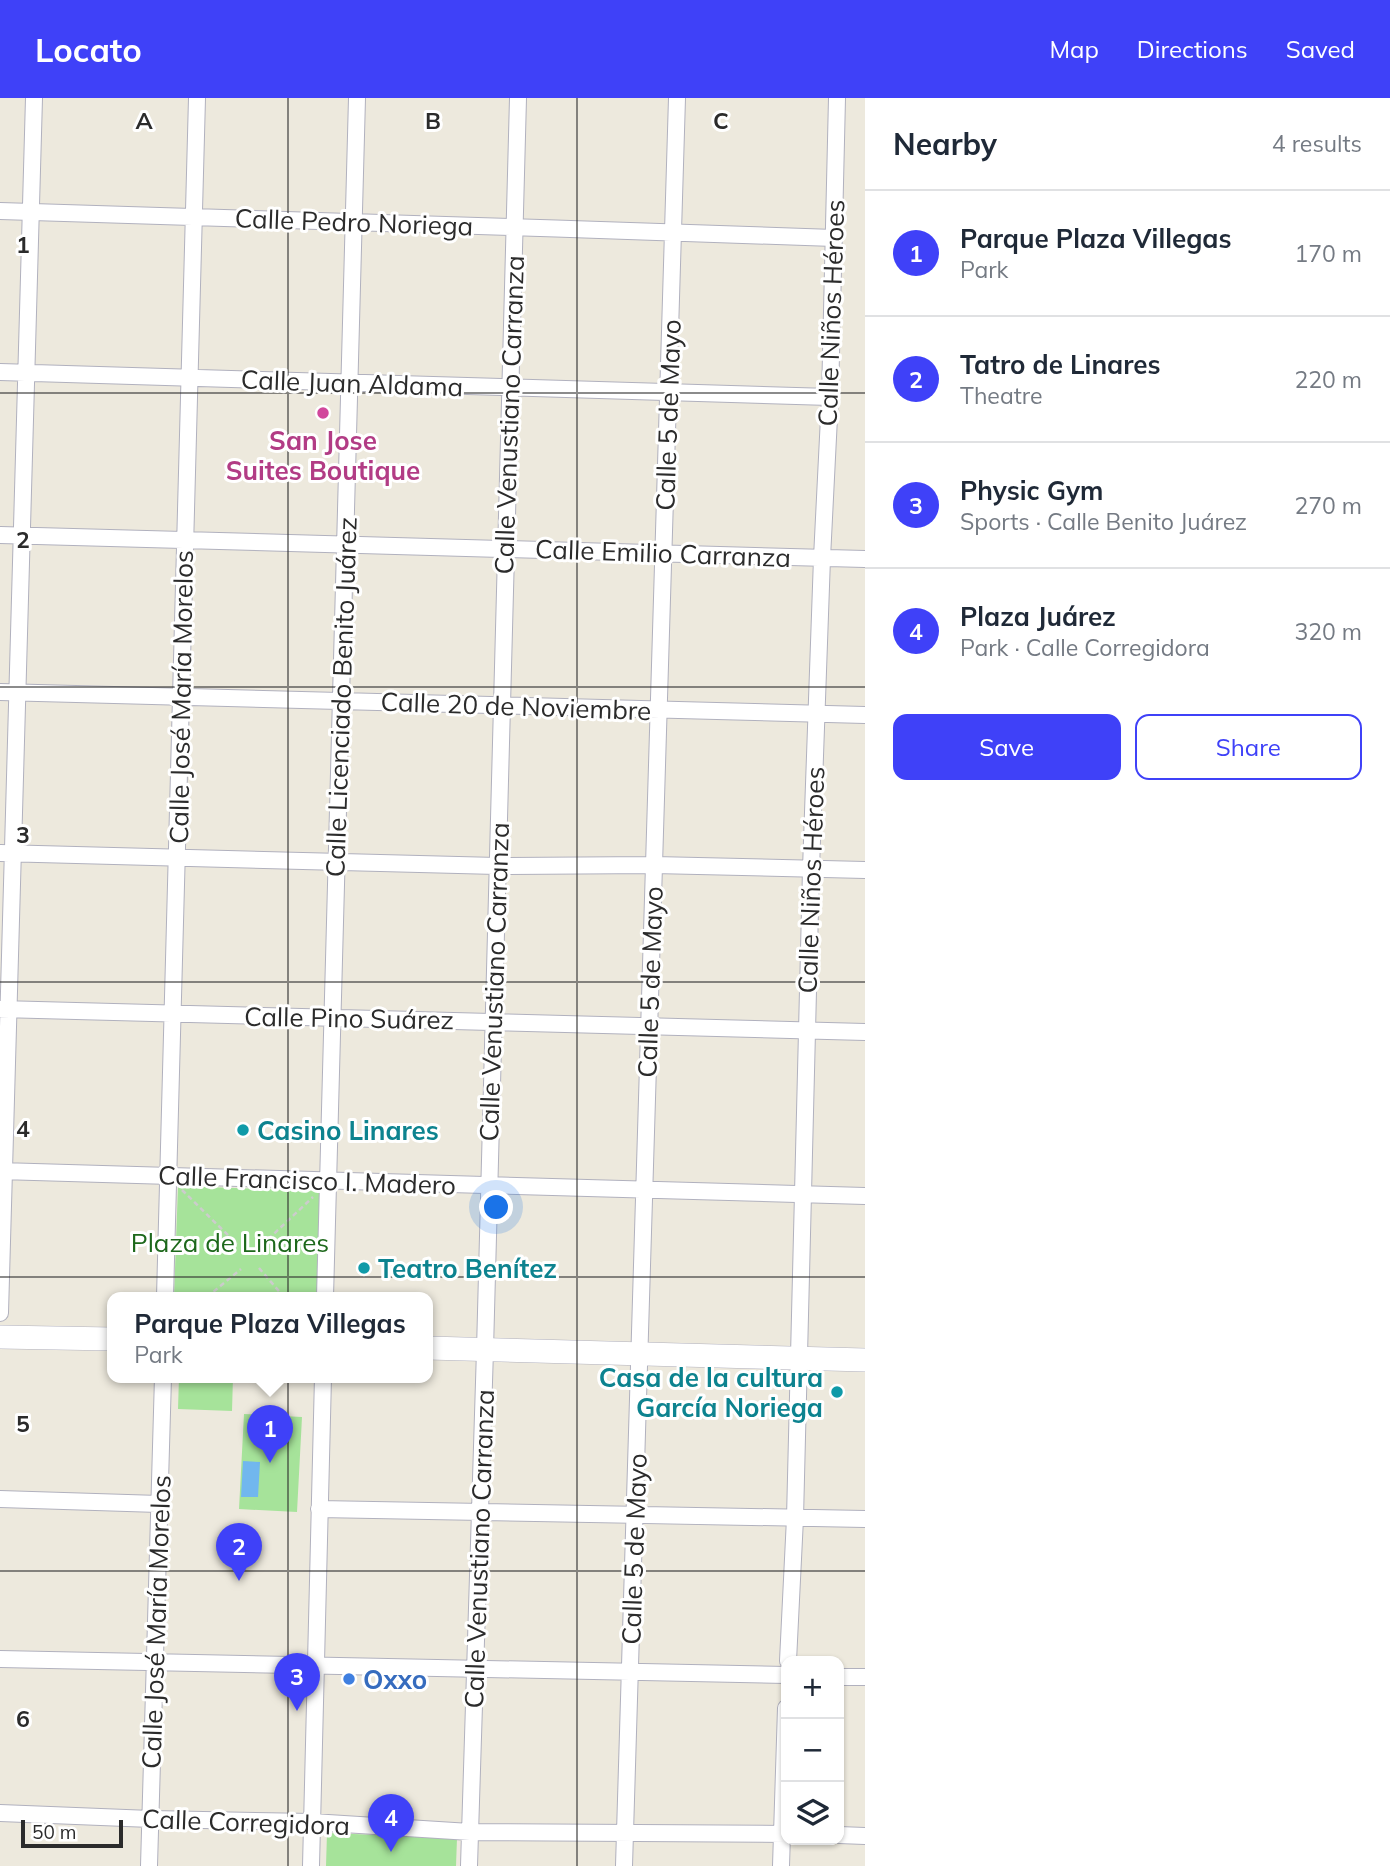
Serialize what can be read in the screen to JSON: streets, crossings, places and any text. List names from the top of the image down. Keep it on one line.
{"streets":{"street":["Calle Pedro Noriega","Calle Niños Héroes","Calle Juan Aldama","Calle Venustiano Carranza","Calle 5 de Mayo","Calle Emilio Carranza","Calle José María Morelos","Calle Licenciado Benito Juárez","Calle 20 de Noviembre","Calle Pino Suárez","Calle Francisco I. Madero","Calle Corregidora"]},"crossings":[["Calle Pedro Noriega","Calle Niños Héroes"],["Calle Pedro Noriega","Calle Venustiano Carranza"],["Calle Pedro Noriega","Calle 5 de Mayo"],["Calle Pedro Noriega","Calle José María Morelos"],["Calle Pedro Noriega","Calle Licenciado Benito Juárez"],["Calle Niños Héroes","Calle Juan Aldama"],["Calle Niños Héroes","Calle Emilio Carranza"],["Calle Niños Héroes","Calle 20 de Noviembre"],["Calle Niños Héroes","Calle Pino Suárez"],["Calle Niños Héroes","Calle Francisco I. Madero"],["Calle Juan Aldama","Calle Venustiano Carranza"],["Calle Juan Aldama","Calle 5 de Mayo"],["Calle Juan Aldama","Calle José María Morelos"],["Calle Juan Aldama","Calle Licenciado Benito Juárez"],["Calle Venustiano Carranza","Calle Emilio Carranza"],["Calle Venustiano Carranza","Calle 20 de Noviembre"],["Calle Venustiano Carranza","Calle Pino Suárez"],["Calle Venustiano Carranza","Calle Francisco I. Madero"],["Calle Venustiano Carranza","Calle Corregidora"],["Calle 5 de Mayo","Calle Emilio Carranza"],["Calle 5 de Mayo","Calle 20 de Noviembre"],["Calle 5 de Mayo","Calle Pino Suárez"],["Calle 5 de Mayo","Calle Francisco I. Madero"],["Calle 5 de Mayo","Calle Corregidora"],["Calle Emilio Carranza","Calle José María Morelos"],["Calle Emilio Carranza","Calle Licenciado Benito Juárez"],["Calle José María Morelos","Calle 20 de Noviembre"],["Calle José María Morelos","Calle Pino Suárez"],["Calle José María Morelos","Calle Francisco I. Madero"],["Calle José María Morelos","Calle Corregidora"],["Calle Licenciado Benito Juárez","Calle 20 de Noviembre"],["Calle Licenciado Benito Juárez","Calle Pino Suárez"],["Calle Licenciado Benito Juárez","Calle Francisco I. Madero"]],"parks":["Plaza de Linares"],"places":["San Jose Suites Boutique","Casino Linares","Teatro Benítez","Casa de la cultura García Noriega","Oxxo"],"scale_bar":"50 m","page":{"header":"Locato","nav":["Map","Directions","Saved"],"heading":["Nearby","4 results"],"list":[{"mark":"1","name":"Parque Plaza Villegas","note":"Park","value":"170 m"},{"mark":"2","name":"Tatro de Linares","note":"Theatre","value":"220 m"},{"mark":"3","name":"Physic Gym","note":"Sports · Calle Benito Juárez","value":"270 m"},{"mark":"4","name":"Plaza Juárez","note":"Park · Calle Corregidora","value":"320 m"}],"buttons":["Save","Share"],"popup":["Parque Plaza Villegas","Park"],"pins":["1","2","3","4"],"map_buttons":["+","−"],"scale":"50 m"},"grid":{"columns":["A","B","C"],"rows":["1","2","3","4","5","6"]}}
